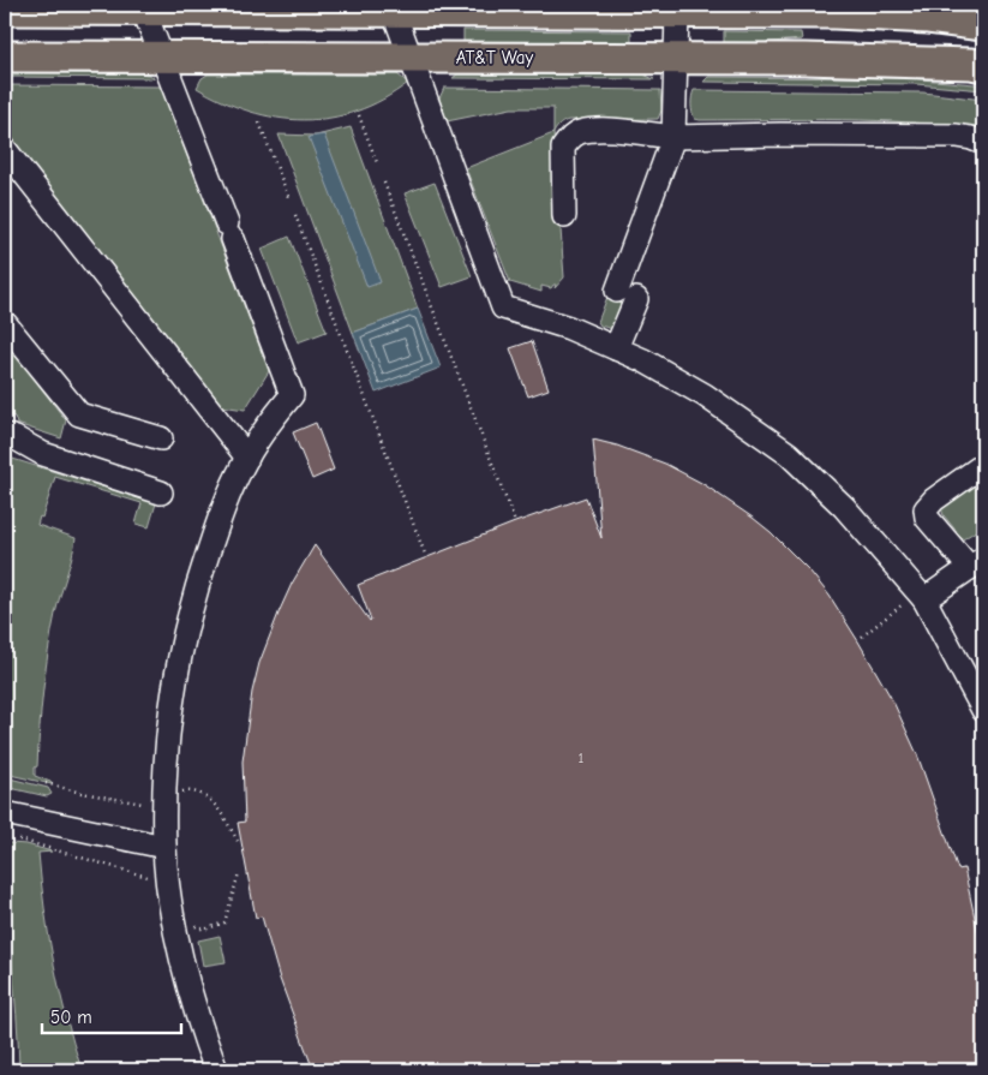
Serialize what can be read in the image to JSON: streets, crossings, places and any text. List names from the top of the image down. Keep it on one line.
{"streets":{"main road":["AT&T Way"]},"house_numbers":["1"],"scale_bar":"50 m"}
